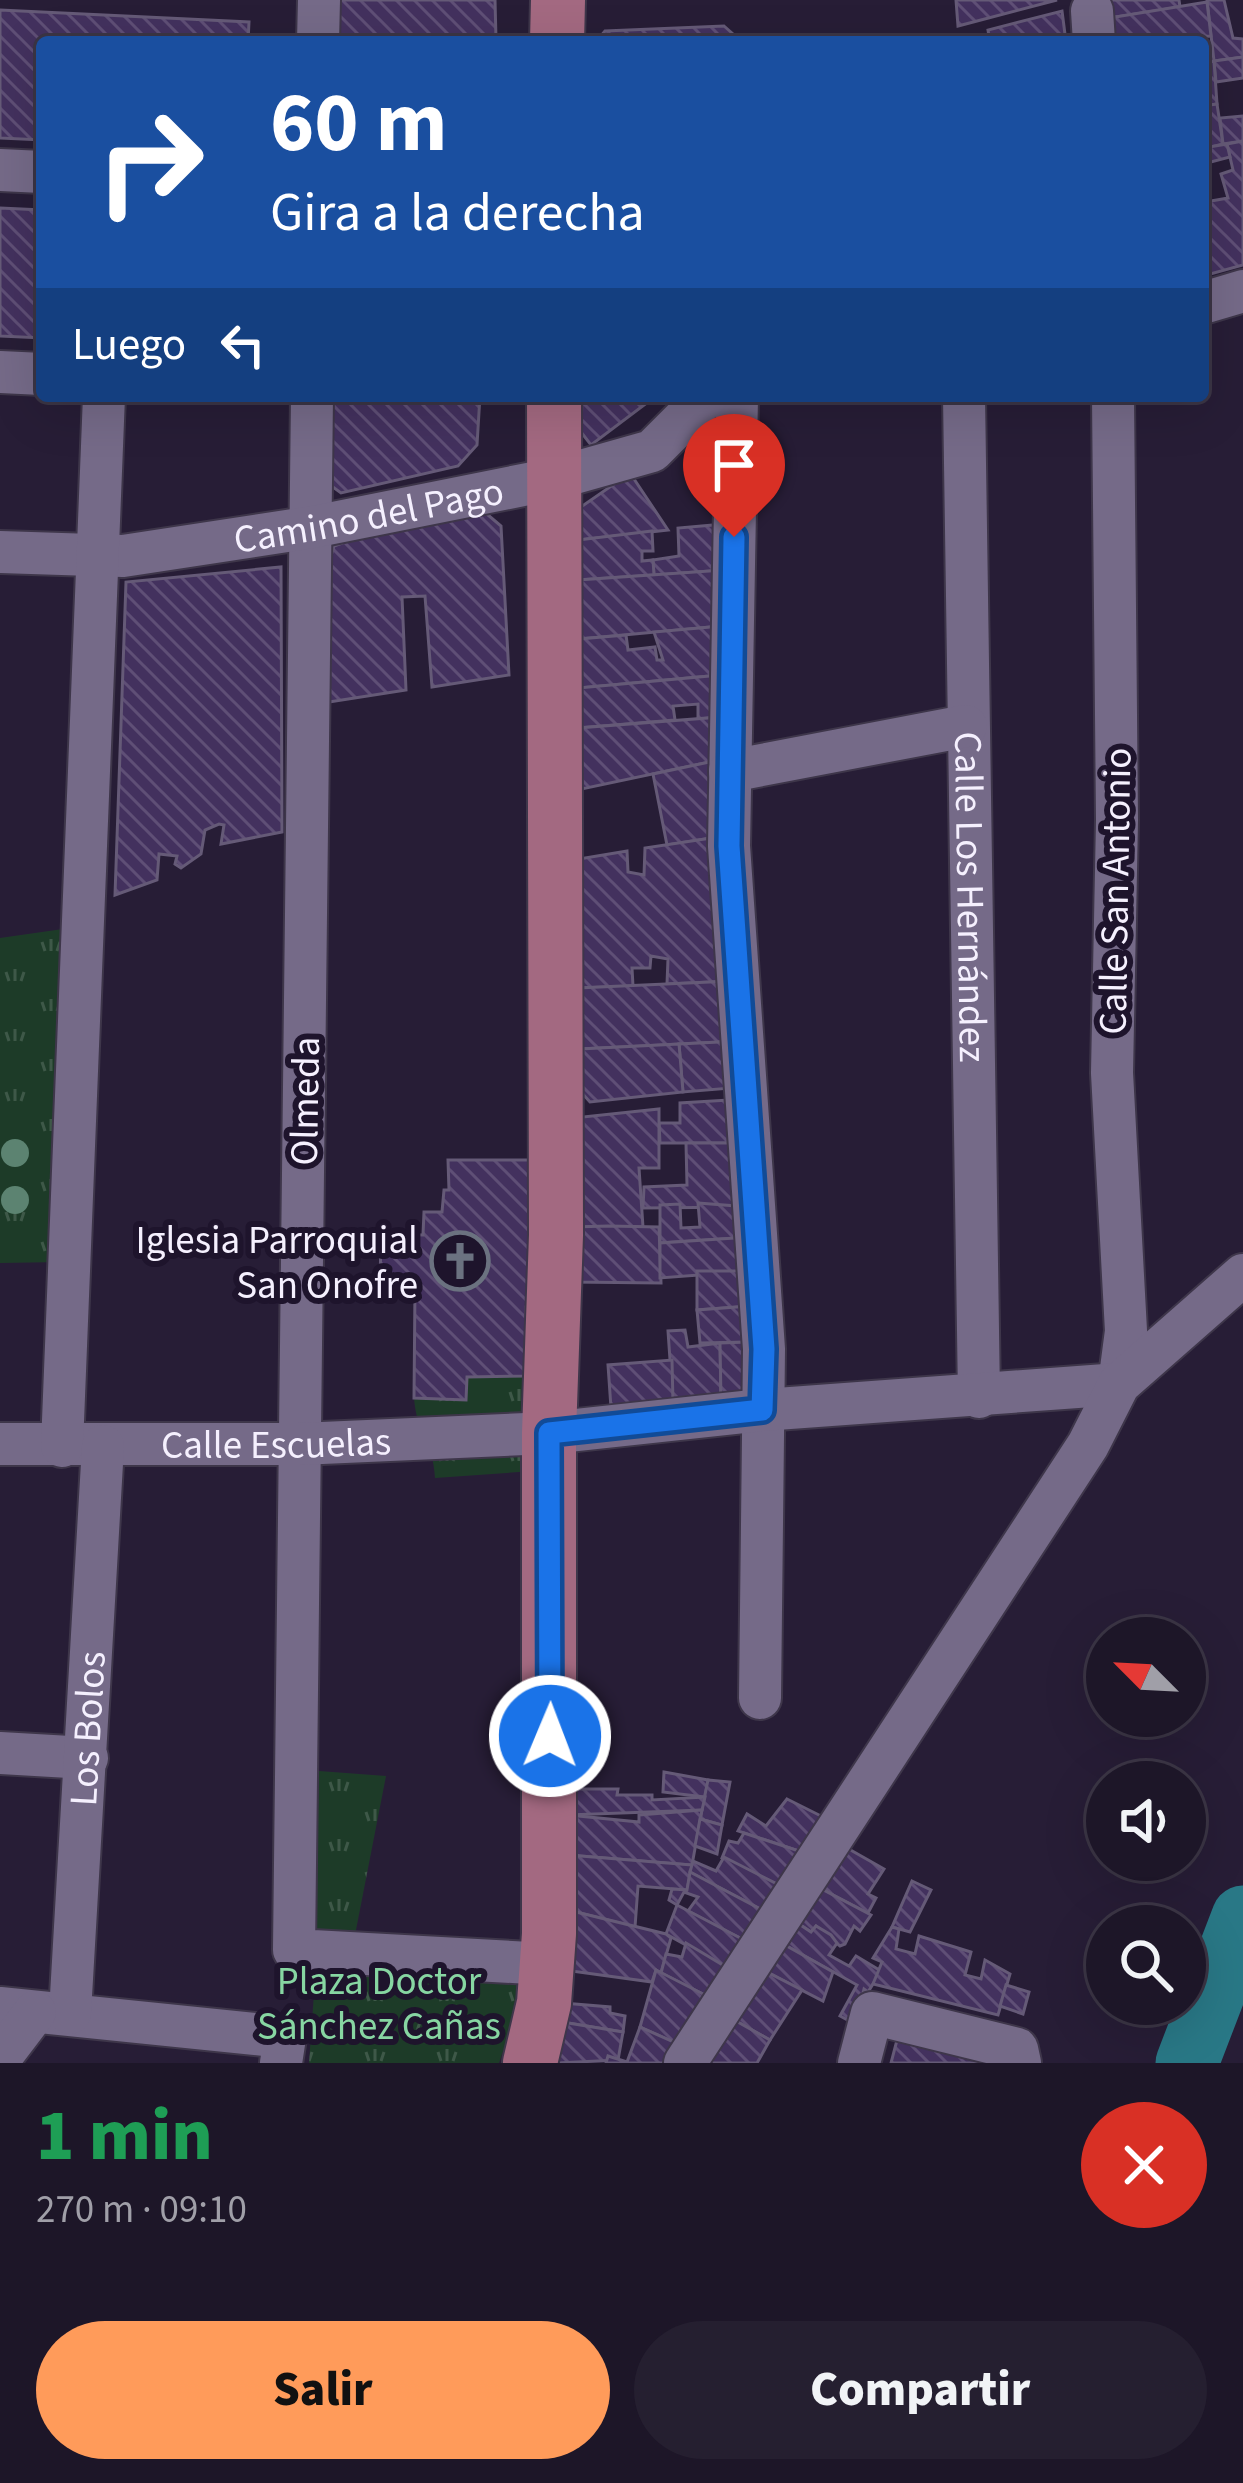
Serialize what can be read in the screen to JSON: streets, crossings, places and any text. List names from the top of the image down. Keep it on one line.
{"streets":{"street":["Camino del Pago","Calle San Antonio","Calle Los Hernández","Olmeda","Calle Escuelas","Los Bolos"]},"crossings":[["Camino del Pago","Olmeda"],["Camino del Pago","Los Bolos"],["Calle San Antonio","Calle Escuelas"],["Calle Los Hernández","Calle Escuelas"],["Olmeda","Calle Escuelas"],["Calle Escuelas","Los Bolos"]],"parks":["Plaza Doctor Sánchez Cañas"],"places":{"church":["Iglesia Parroquial San Onofre"]},"north":"top left","page":{"turn":["60 m","Gira a la derecha"],"then":"Luego","heading":["1 min","270 m · 09:10"],"buttons":["Salir","Compartir"]}}
